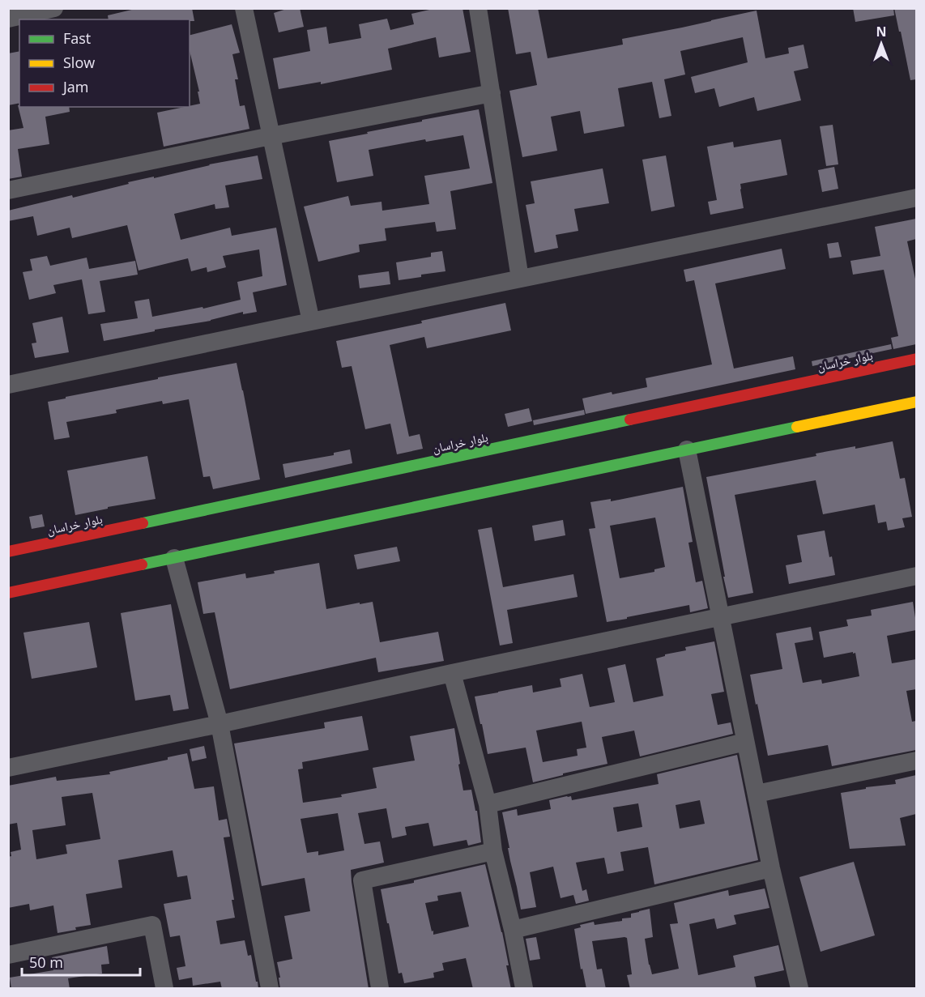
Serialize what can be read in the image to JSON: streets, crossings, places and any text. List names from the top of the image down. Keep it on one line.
{"streets":{"main road":["بلوار خراسان"]},"legend":["Fast","Slow","Jam"],"scale_bar":"50 m","north":"top"}
